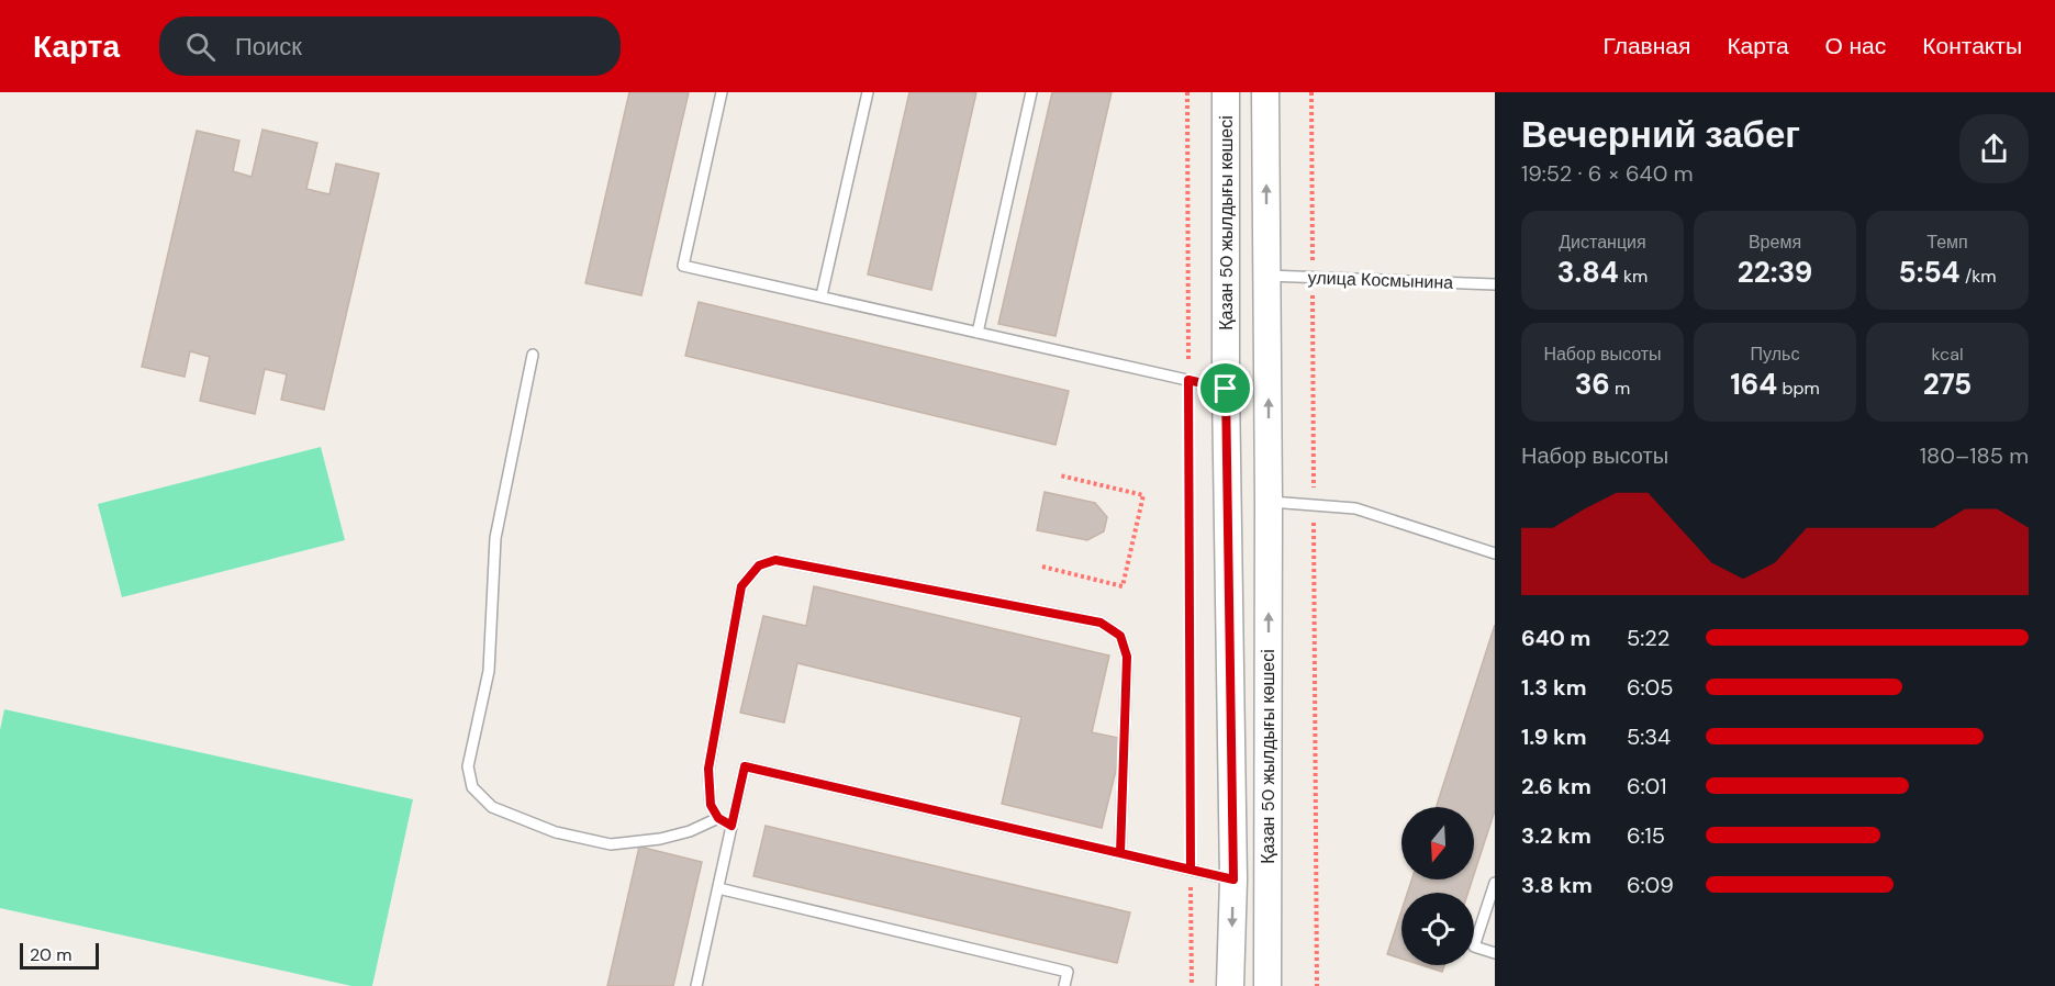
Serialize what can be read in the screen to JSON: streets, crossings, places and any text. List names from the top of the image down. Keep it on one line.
{"streets":{"street":["Қазан 50 жылдығы көшесі"],"lane":["улица Космынина"]},"crossings":[["Қазан 50 жылдығы көшесі","улица Космынина"]],"scale_bar":"20 m","north":"bottom","page":{"header":"Карта","search":"Поиск","nav":["Главная","Карта","О нас","Контакты"],"heading":["Вечерний забег","19:52 · 6 × 640 m"],"stats":[["Дистанция","3.84 km"],["Время","22:39"],["Темп","5:54 /km"],["Набор высоты","36 m"],["Пульс","164 bpm"],["kcal","275"]],"chart":["Набор высоты","180–185 m"],"list":[{"name":"640 m","note":"5:22"},{"name":"1.3 km","note":"6:05"},{"name":"1.9 km","note":"5:34"},{"name":"2.6 km","note":"6:01"},{"name":"3.2 km","note":"6:15"},{"name":"3.8 km","note":"6:09"}],"scale":"20 m"}}
